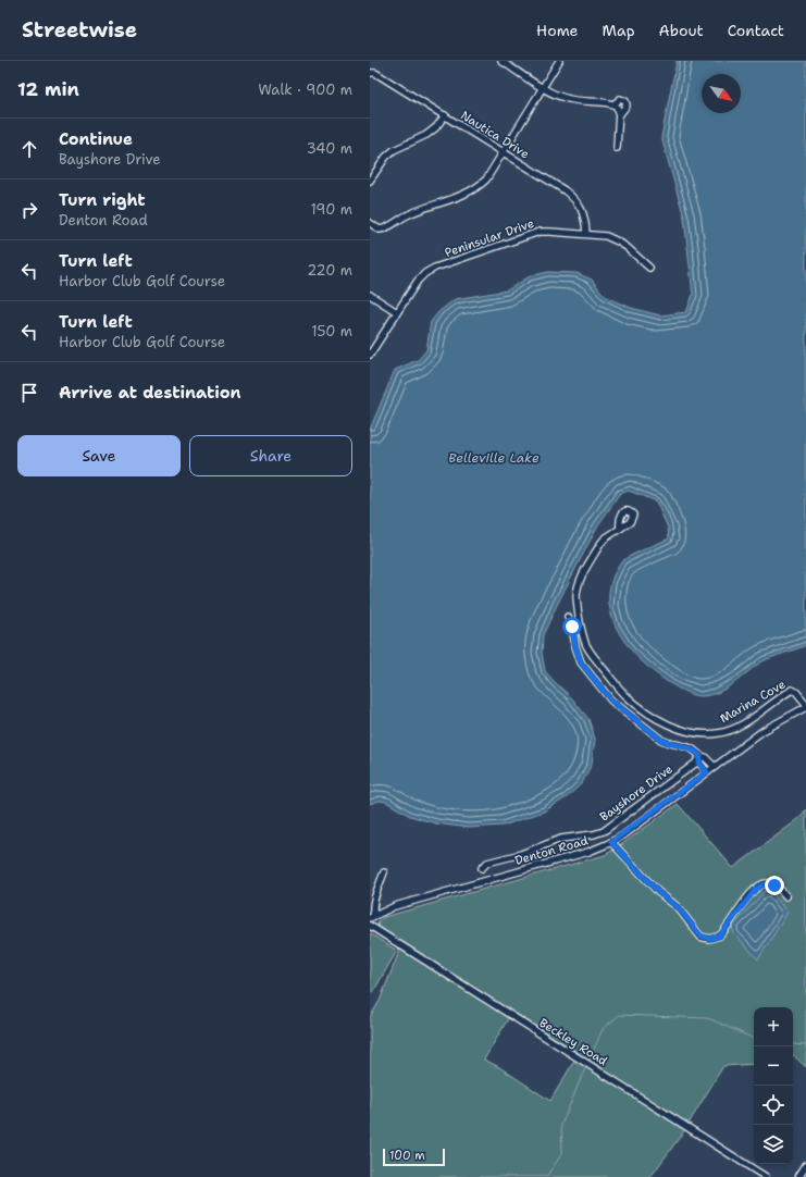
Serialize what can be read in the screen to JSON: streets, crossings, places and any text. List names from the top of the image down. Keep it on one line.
{"streets":{"street":["Nautica Drive","Peninsular Drive","Marina Cove","Bayshore Drive","Denton Road","Beckley Road"]},"crossings":[["Nautica Drive","Peninsular Drive"],["Marina Cove","Denton Road"]],"water":["Belleville Lake"],"scale_bar":"100 m","north":"bottom right","page":{"header":"Streetwise","nav":["Home","Map","About","Contact"],"heading":["12 min","Walk · 900 m"],"list":[["Continue","Bayshore Drive","340 m"],["Turn right","Denton Road","190 m"],["Turn left","Harbor Club Golf Course","220 m"],["Turn left","Harbor Club Golf Course","150 m"],"Arrive at destination"],"buttons":["Save","Share"],"map_buttons":["+","−"],"scale":"100 m"}}
